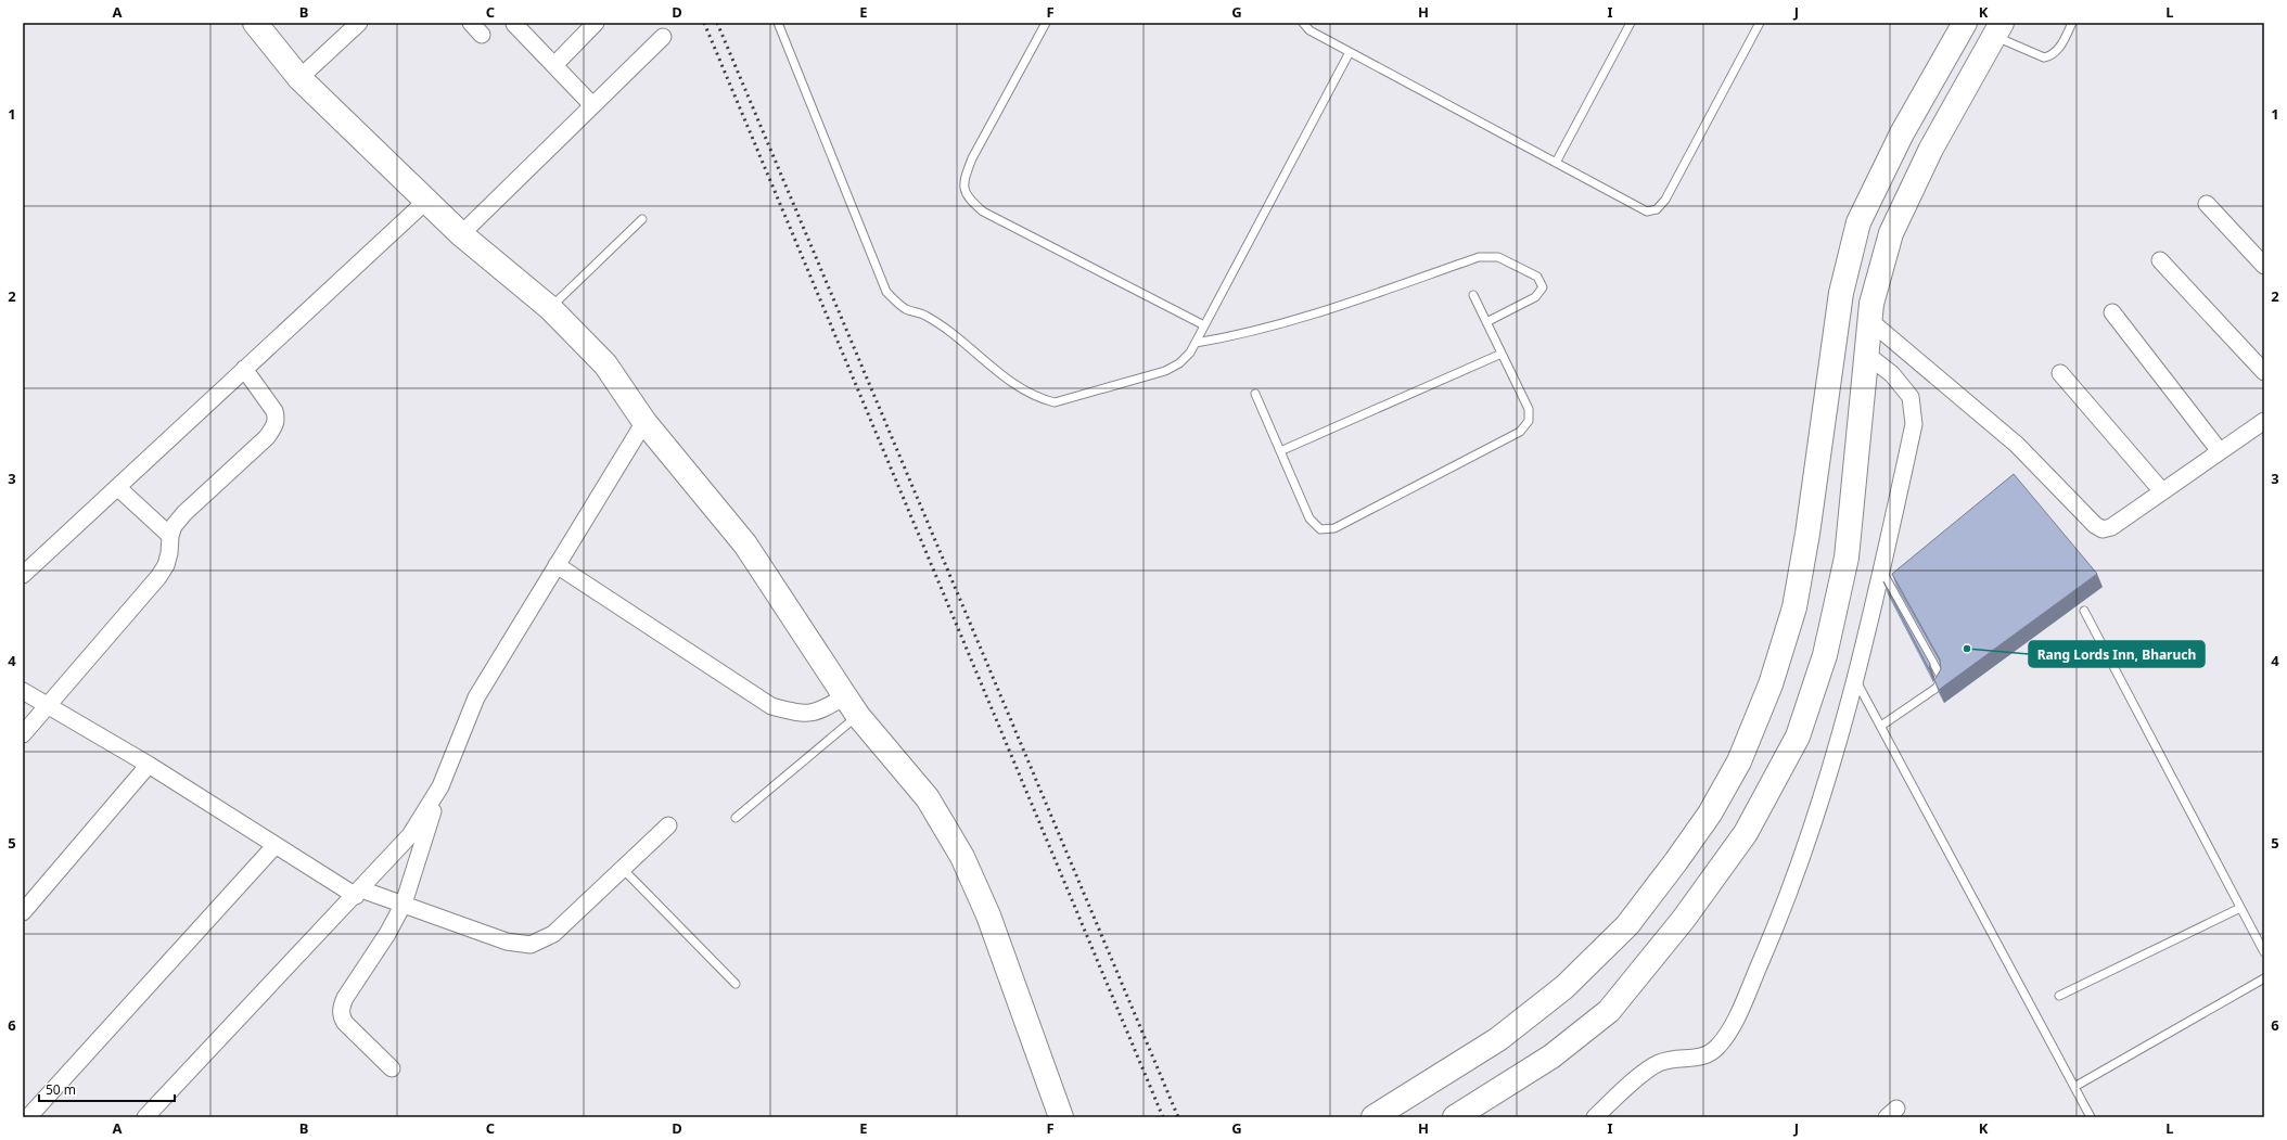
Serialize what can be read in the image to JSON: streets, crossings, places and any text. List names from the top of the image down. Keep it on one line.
{"places":["Rang Lords Inn, Bharuch"],"scale_bar":"50 m","grid":{"columns":["A","B","C","D","E","F","G","H","I","J","K","L"],"rows":["1","2","3","4","5","6"]}}
